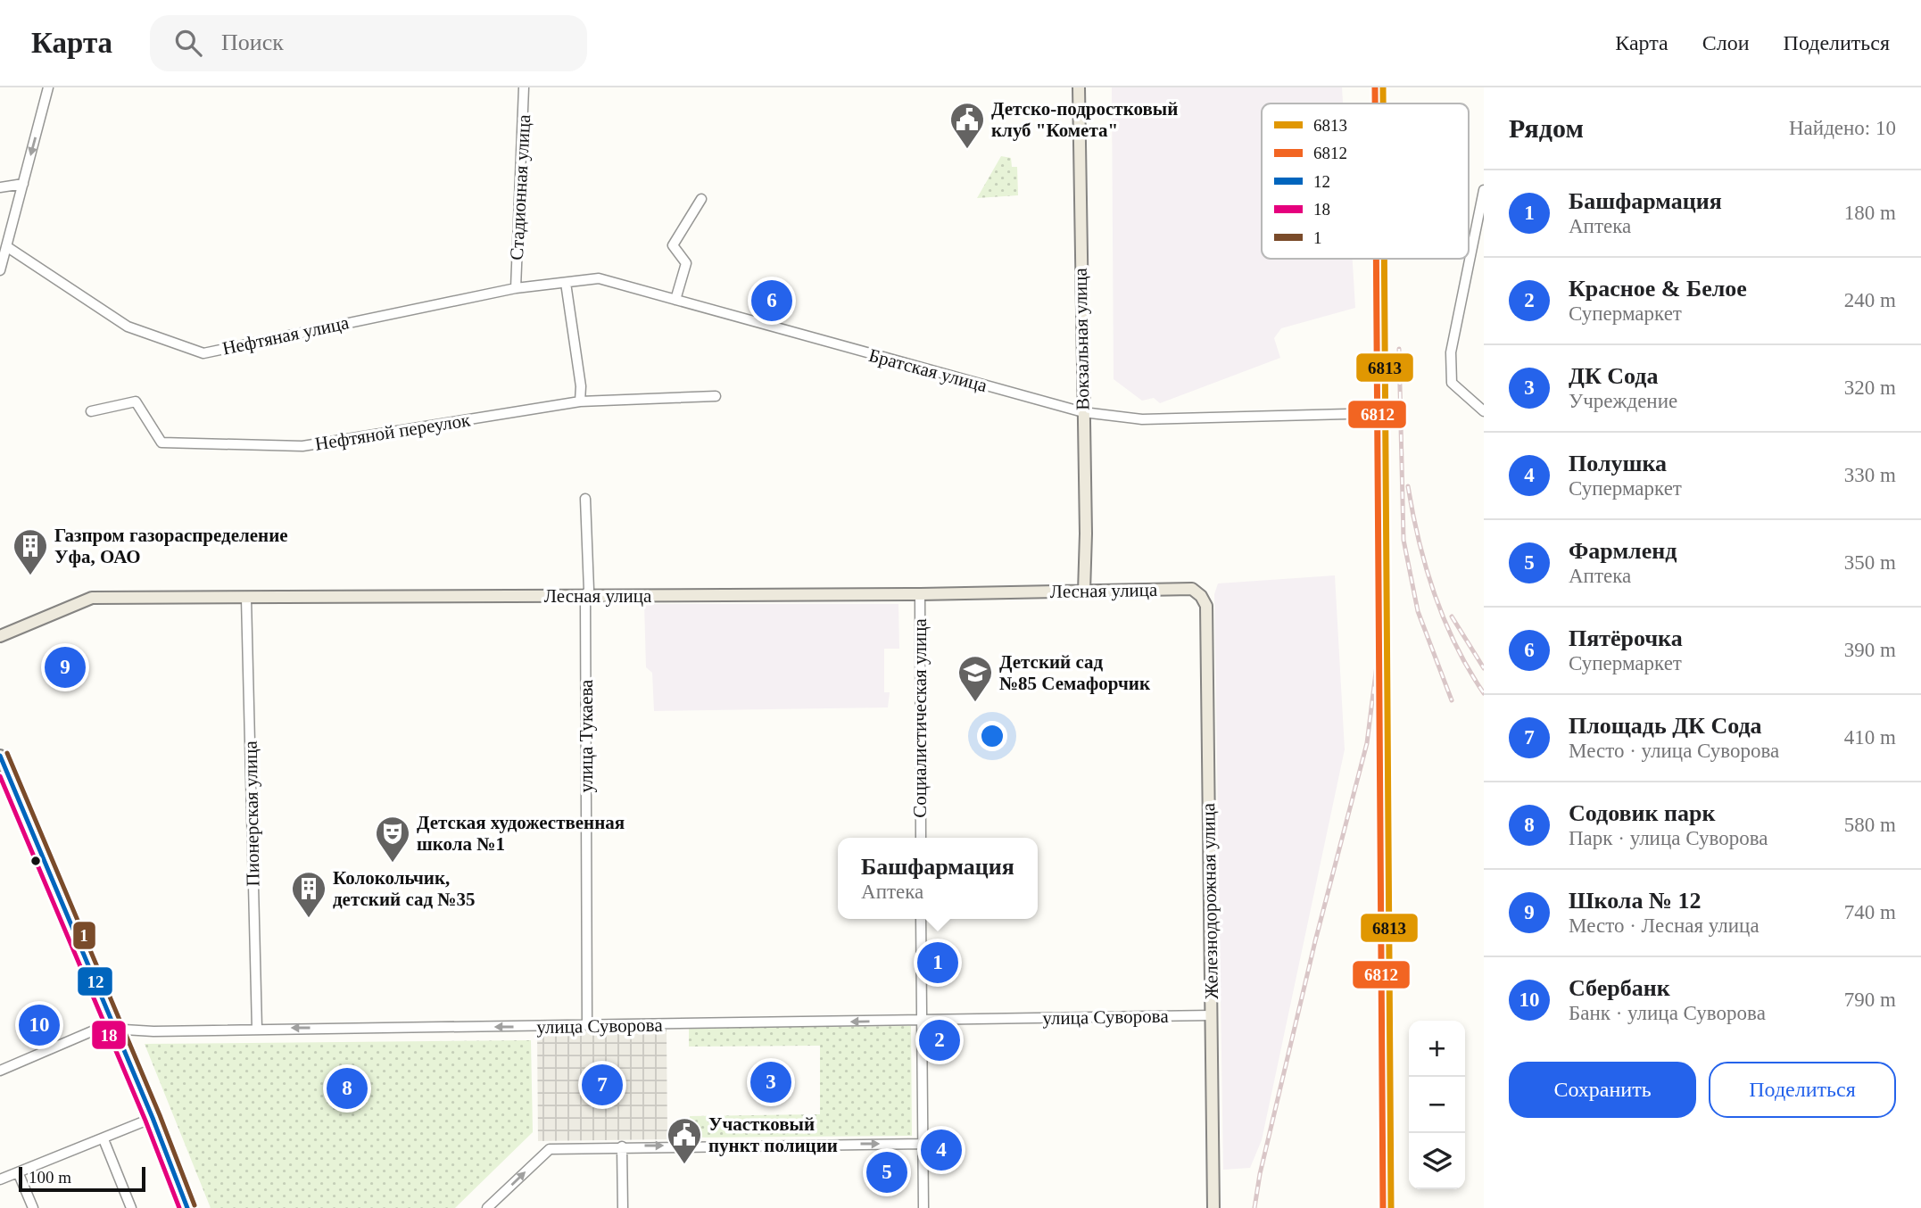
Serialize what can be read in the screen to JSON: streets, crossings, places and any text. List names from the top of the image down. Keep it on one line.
{"streets":{"main road":["Вокзальная улица","Лесная улица","Железнодорожная улица"],"street":["Стадионная улица","Нефтяная улица","Братская улица","Нефтяной переулок","Социалистическая улица","улица Тукаева","Пионерская улица","улица Суворова"]},"crossings":[["Стадионная улица","Нефтяная улица"],["Стадионная улица","Братская улица"],["Нефтяная улица","Братская улица"],["Вокзальная улица","Братская улица"],["Вокзальная улица","Лесная улица"],["Лесная улица","Социалистическая улица"],["Лесная улица","улица Тукаева"],["Лесная улица","Пионерская улица"],["Лесная улица","Железнодорожная улица"],["улица Тукаева","улица Суворова"],["Пионерская улица","улица Суворова"],["Железнодорожная улица","улица Суворова"]],"one_way":["улица Суворова"],"places":{"public building":["Детско-подростковый клуб \"Комета\"","Участковый пункт полиции"],"building":["Газпром газораспределение Уфа, ОАО","Колокольчик, детский сад №35"],"school or university":["Детский сад №85 Семафорчик"],"theatre":["Детская художественная школа №1"]},"lines":["transit line 6813","transit line 6812","transit line 1","transit line 12","transit line 18"],"legend":["6813","6812","12","18","1"],"scale_bar":"100 m","page":{"header":"Карта","search":"Поиск","nav":["Карта","Слои","Поделиться"],"heading":["Рядом","Найдено: 10"],"list":[{"mark":"1","name":"Башфармация","note":"Аптека","value":"180 m"},{"mark":"2","name":"Красное & Белое","note":"Супермаркет","value":"240 m"},{"mark":"3","name":"ДК Сода","note":"Учреждение","value":"320 m"},{"mark":"4","name":"Полушка","note":"Супермаркет","value":"330 m"},{"mark":"5","name":"Фармленд","note":"Аптека","value":"350 m"},{"mark":"6","name":"Пятёрочка","note":"Супермаркет","value":"390 m"},{"mark":"7","name":"Площадь ДК Сода","note":"Место · улица Суворова","value":"410 m"},{"mark":"8","name":"Содовик парк","note":"Парк · улица Суворова","value":"580 m"},{"mark":"9","name":"Школа № 12","note":"Место · Лесная улица","value":"740 m"},{"mark":"10","name":"Сбербанк","note":"Банк · улица Суворова","value":"790 m"}],"pins":["6","9","1","10","2","3","7","8","4","5"],"popup":["Башфармация","Аптека"],"map_buttons":["+","−"],"buttons":["Сохранить","Поделиться"],"scale":"100 m"}}
